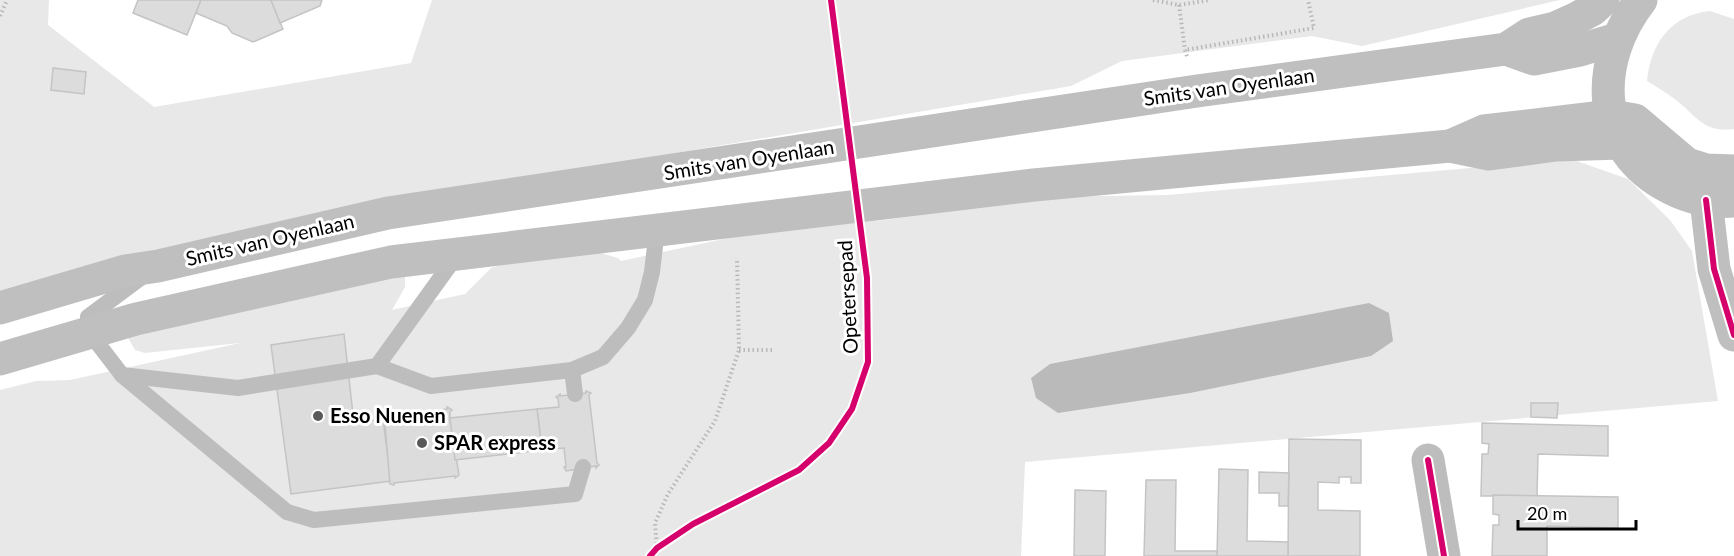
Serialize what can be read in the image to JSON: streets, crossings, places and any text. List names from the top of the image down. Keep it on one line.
{"streets":{"main road":["Smits van Oyenlaan"],"cycle path":["Opetersepad"]},"places":["Esso Nuenen","SPAR express"],"scale_bar":"20 m"}
